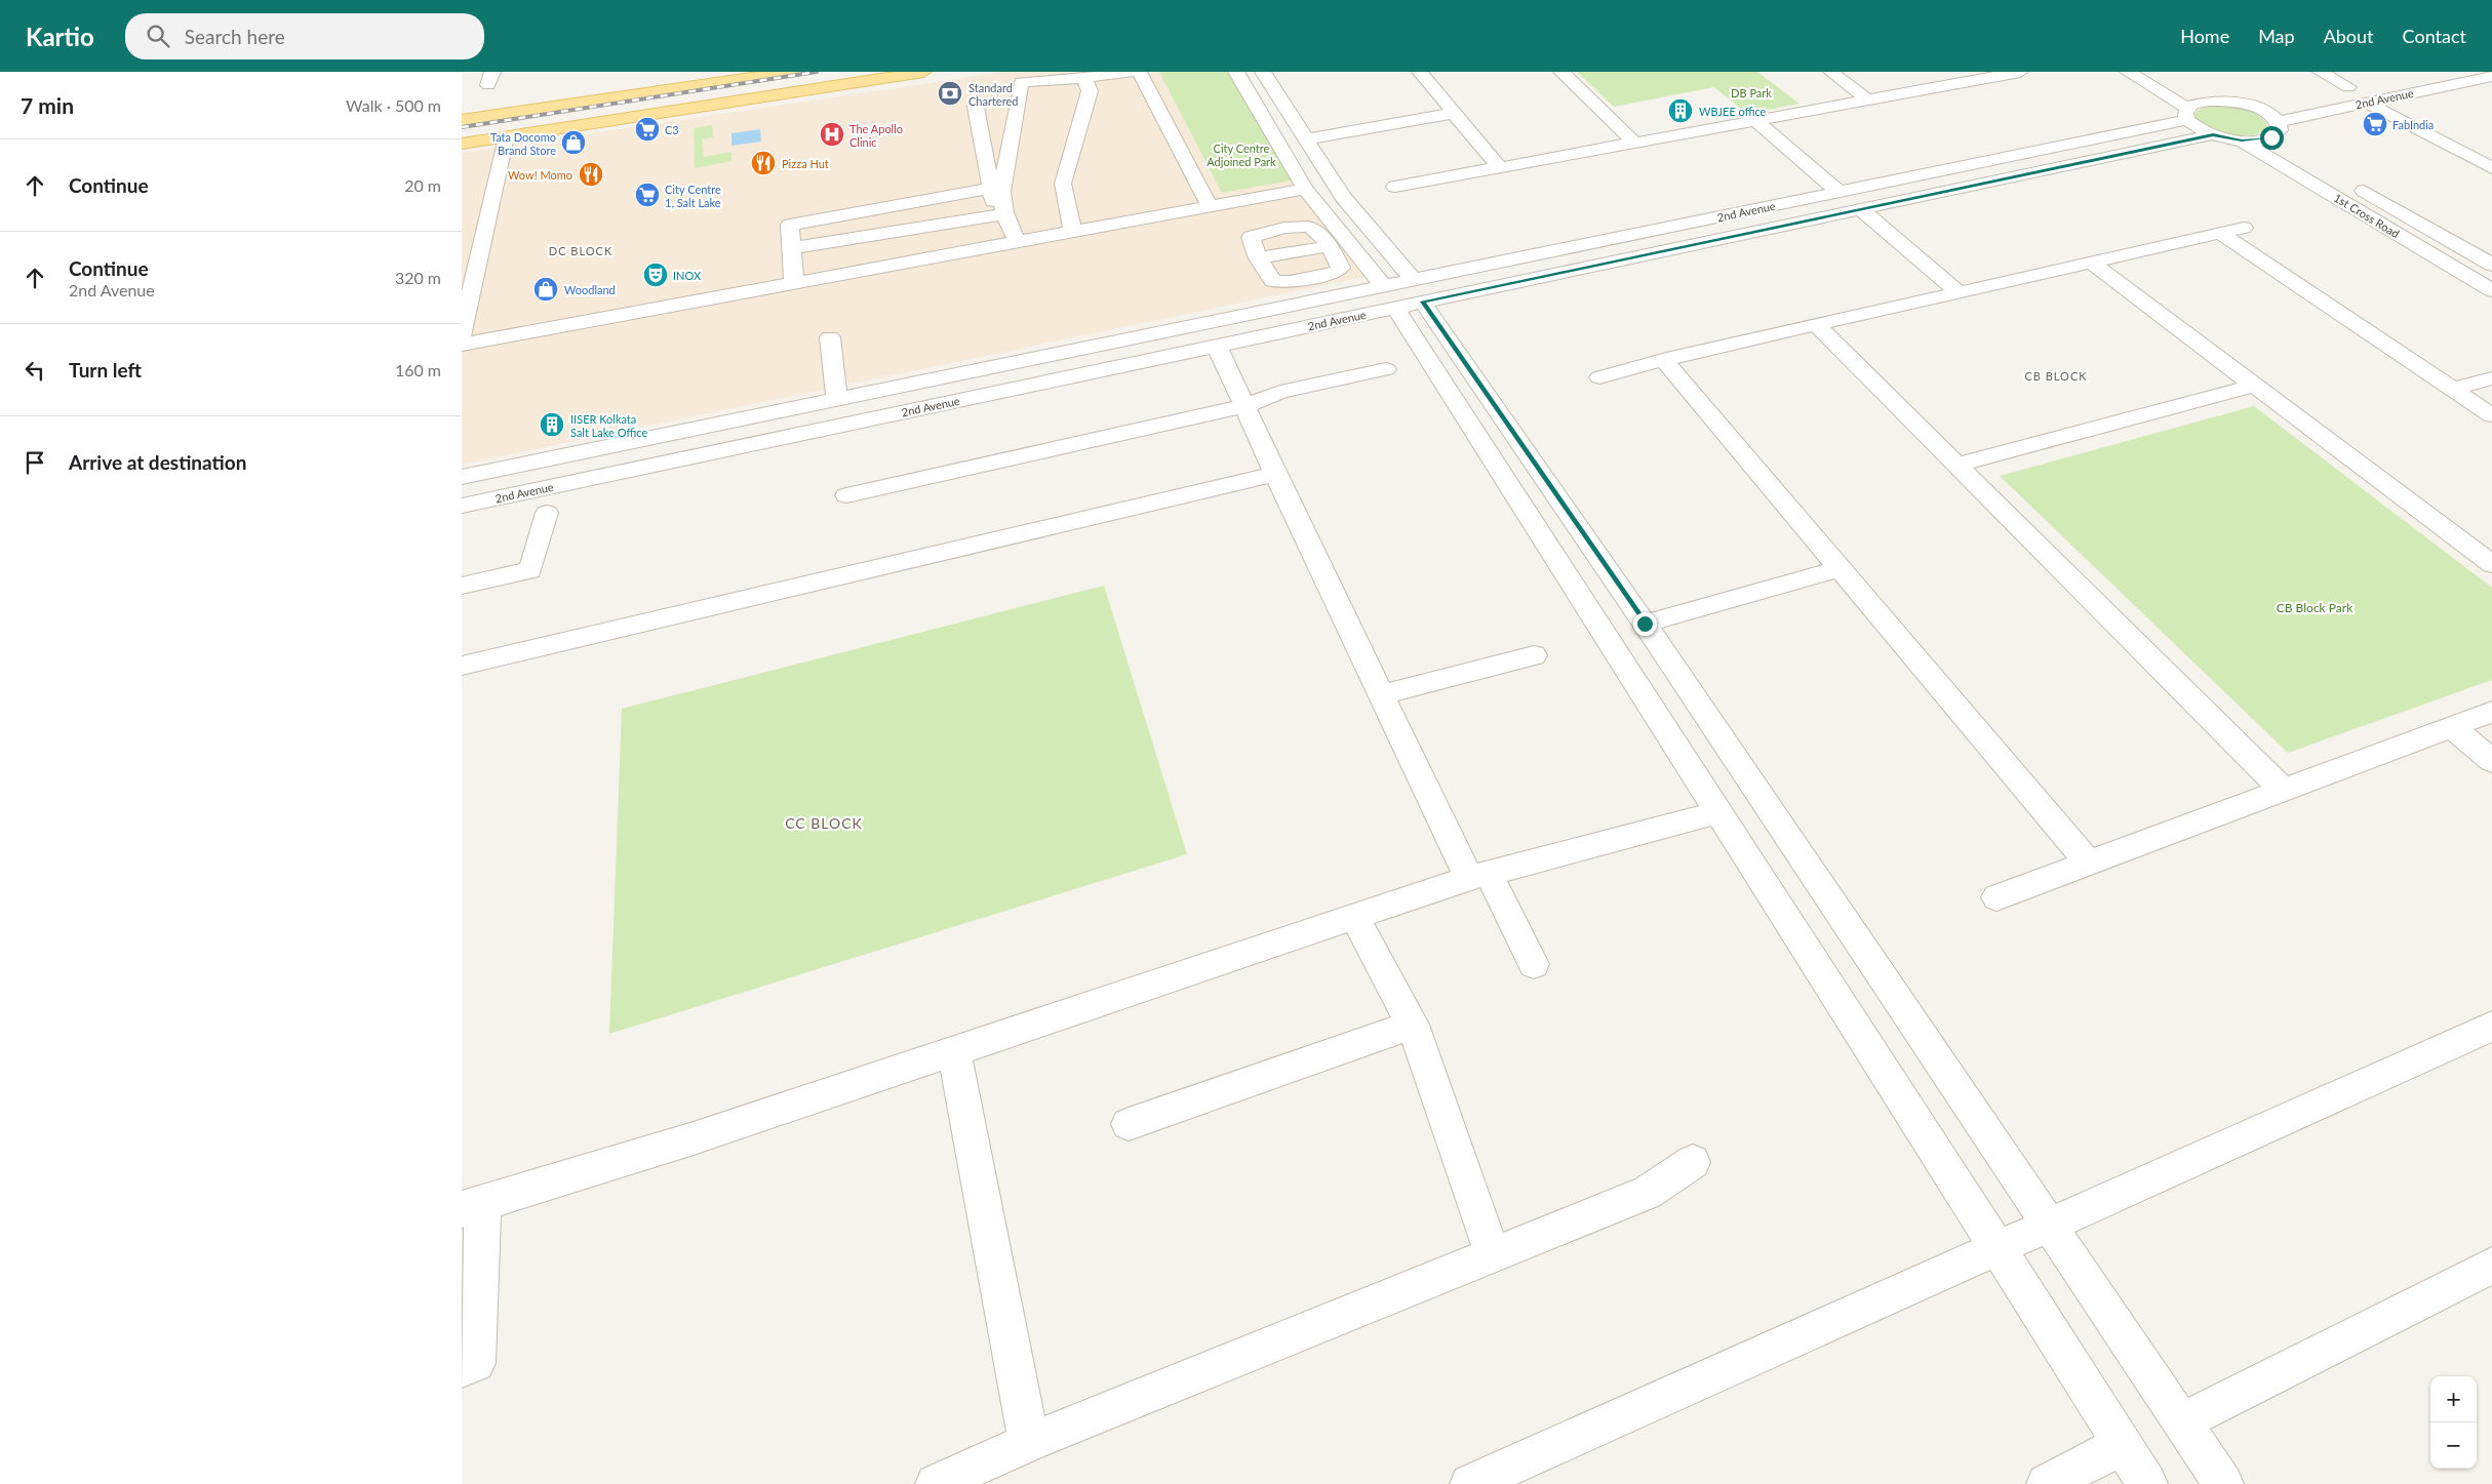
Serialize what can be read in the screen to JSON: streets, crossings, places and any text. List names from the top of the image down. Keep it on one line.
{"streets":{"street":["2nd Avenue","1st Cross Road"]},"crossings":[["2nd Avenue","1st Cross Road"]],"districts":["DC BLOCK","CB BLOCK","CC BLOCK"],"parks":["DB Park","City Centre Adjoined Park","CB Block Park"],"places":{"bank":["Standard Chartered"],"building":["WBJEE office","IISER Kolkata Salt Lake Office"],"supermarket":["FabIndia","C3","City Centre 1, Salt Lake"],"hospital":["The Apollo Clinic"],"shop":["Tata Docomo Brand Store","Woodland"],"restaurant":["Pizza Hut","Wow! Momo"],"theatre":["INOX"]},"page":{"header":"Kartio","search":"Search here","nav":["Home","Map","About","Contact"],"heading":["7 min","Walk · 500 m"],"list":[["Continue","20 m"],["Continue","2nd Avenue","320 m"],["Turn left","160 m"],"Arrive at destination"],"map_buttons":["+","−"]}}
